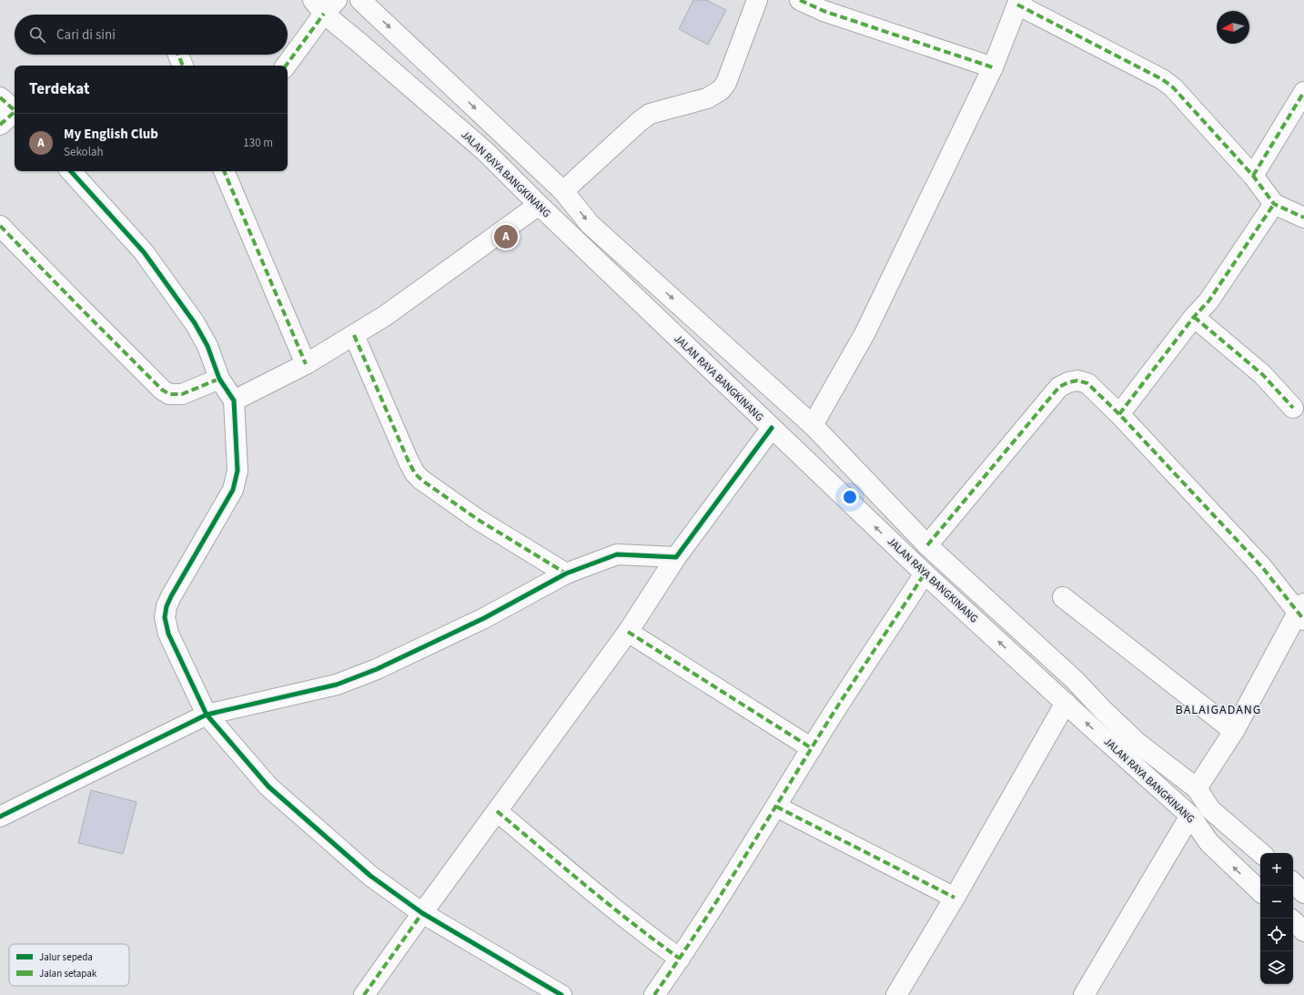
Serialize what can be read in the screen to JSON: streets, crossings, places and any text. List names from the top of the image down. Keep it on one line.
{"streets":{"main road":["JALAN RAYA BANGKINANG"]},"districts":["BALAIGADANG"],"legend":["Jalur sepeda","Jalan setapak"],"north":"left","page":{"search":"Cari di sini","heading":"Terdekat","list":[{"mark":"A","name":"My English Club","note":"Sekolah","value":"130 m"}],"pins":"A","map_buttons":["+","−"]}}
